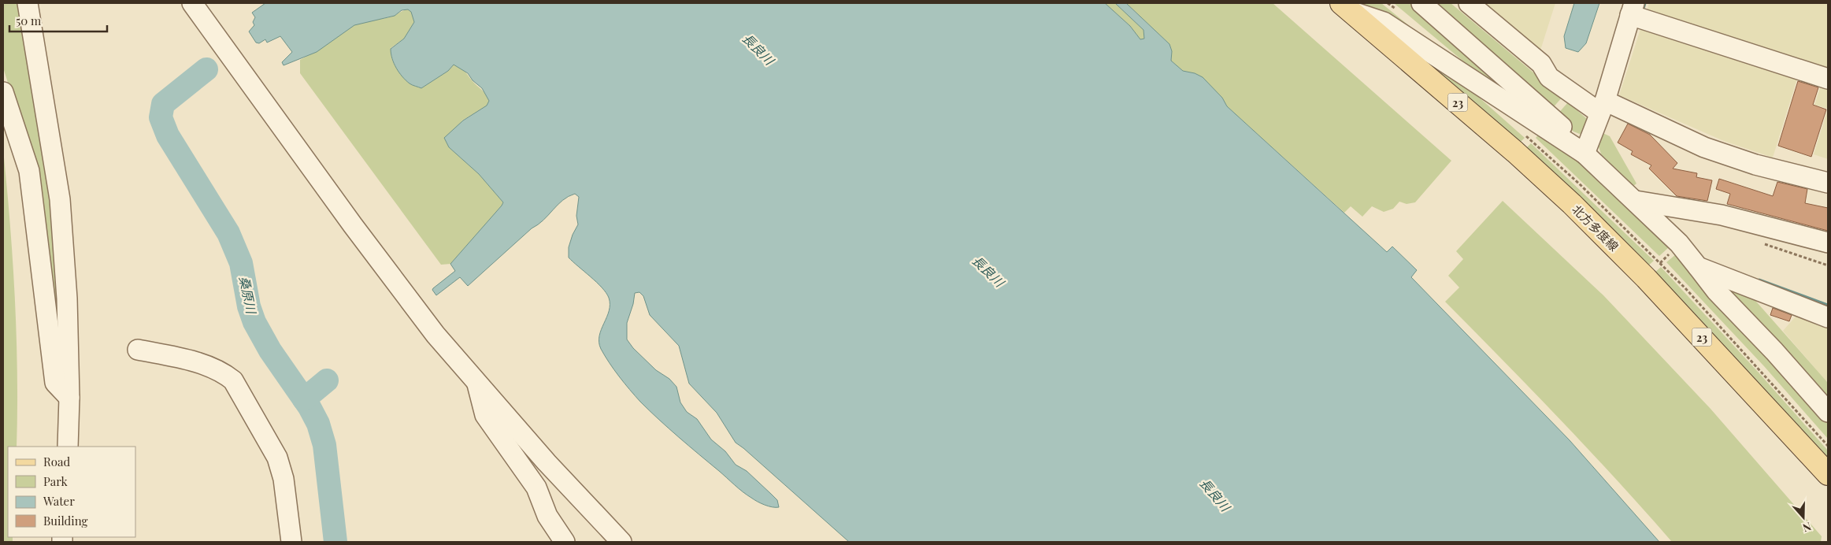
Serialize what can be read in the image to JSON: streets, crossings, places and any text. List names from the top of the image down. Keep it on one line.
{"streets":{"main road":["23","北方多度線"]},"water":["長良川","桑原川"],"legend":["Road","Park","Water","Building"],"scale_bar":"50 m","north":"bottom"}
